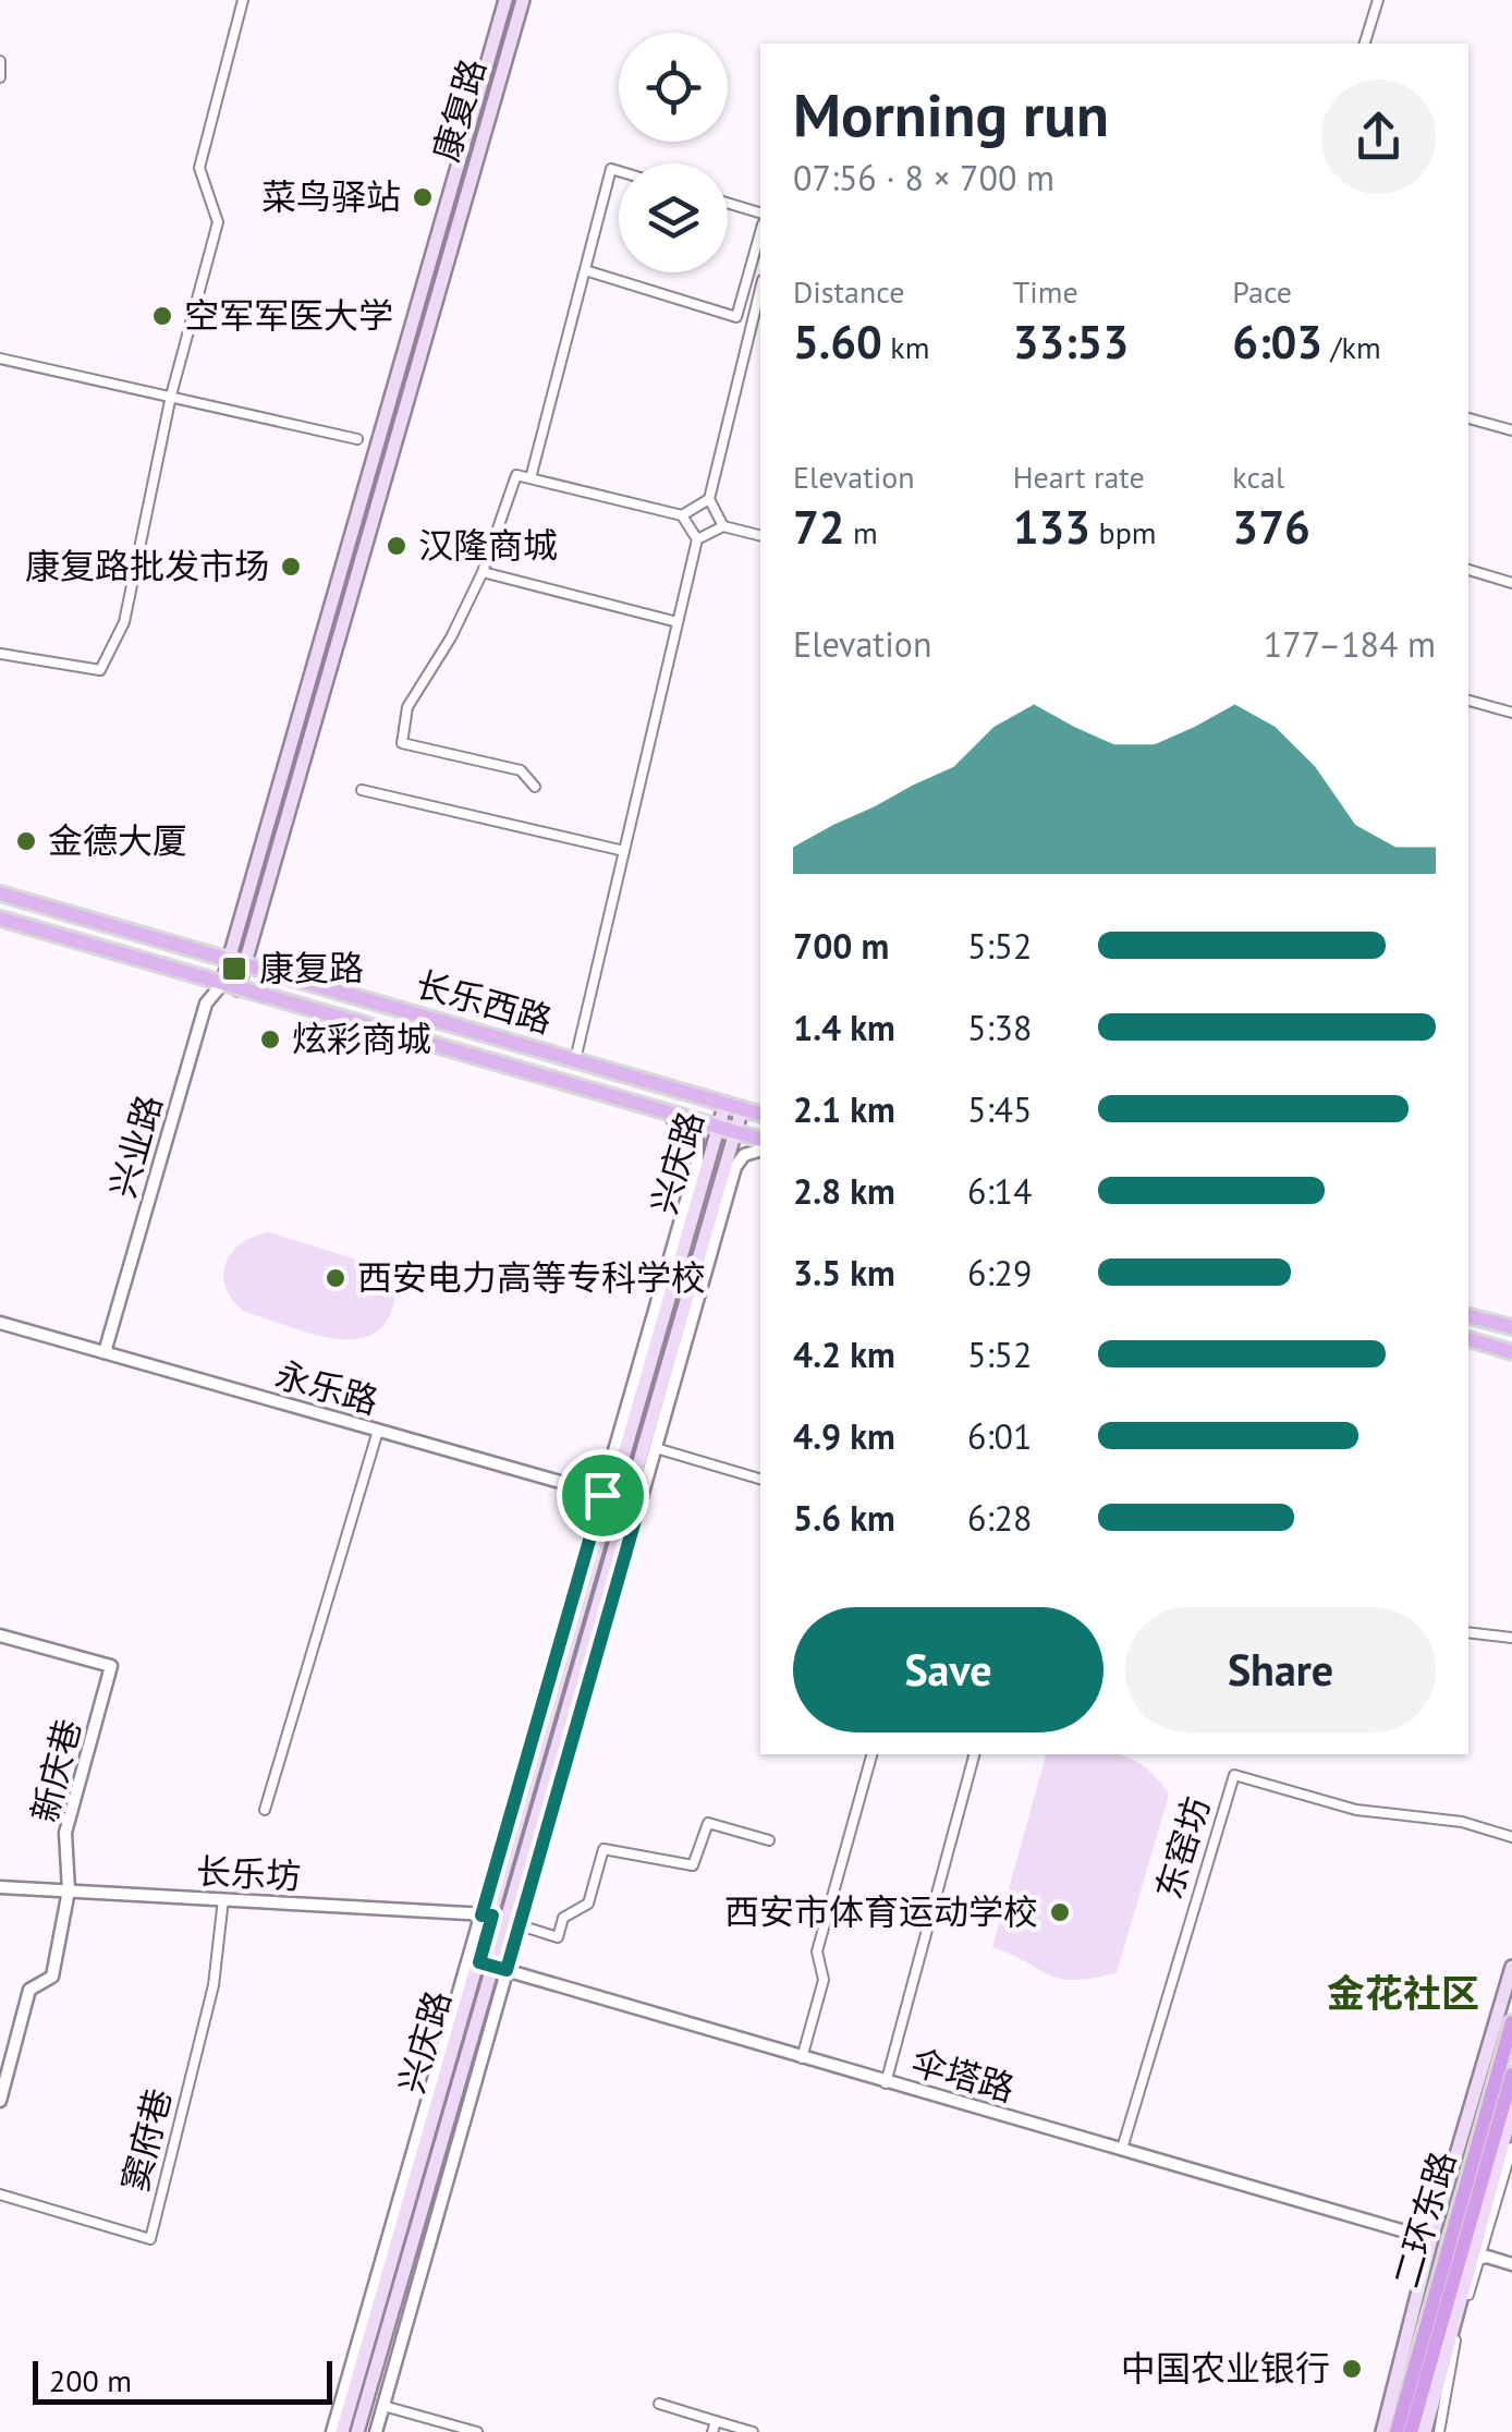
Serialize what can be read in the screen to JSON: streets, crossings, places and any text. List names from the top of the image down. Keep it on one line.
{"streets":{"highway":["二环东路"],"main road":["康复路","长乐西路","兴庆路"],"street":["兴业路","永乐路","新庆巷","东窑坊","长乐坊","伞塔路","窦府巷"]},"crossings":[["康复路","长乐西路"],["康复路","兴业路"],["长乐西路","兴业路"],["长乐西路","兴庆路"],["兴业路","永乐路"],["兴庆路","永乐路"],["兴庆路","长乐坊"],["兴庆路","伞塔路"],["新庆巷","长乐坊"],["东窑坊","伞塔路"],["长乐坊","窦府巷"]],"districts":["金花社区"],"places":{"other":["菜鸟驿站","空军军医大学","汉隆商城","康复路批发市场","金德大厦","炫彩商城","西安电力高等专科学校","西安市体育运动学校","中国农业银行"],"transit":["康复路"]},"scale_bar":"200 m","page":{"heading":["Morning run","07:56 · 8 × 700 m"],"stats":[["Distance","5.60 km"],["Time","33:53"],["Pace","6:03 /km"],["Elevation","72 m"],["Heart rate","133 bpm"],["kcal","376"]],"chart":["Elevation","177–184 m"],"list":[{"name":"700 m","note":"5:52"},{"name":"1.4 km","note":"5:38"},{"name":"2.1 km","note":"5:45"},{"name":"2.8 km","note":"6:14"},{"name":"3.5 km","note":"6:29"},{"name":"4.2 km","note":"5:52"},{"name":"4.9 km","note":"6:01"},{"name":"5.6 km","note":"6:28"}],"buttons":["Save","Share"],"scale":"200 m"}}
